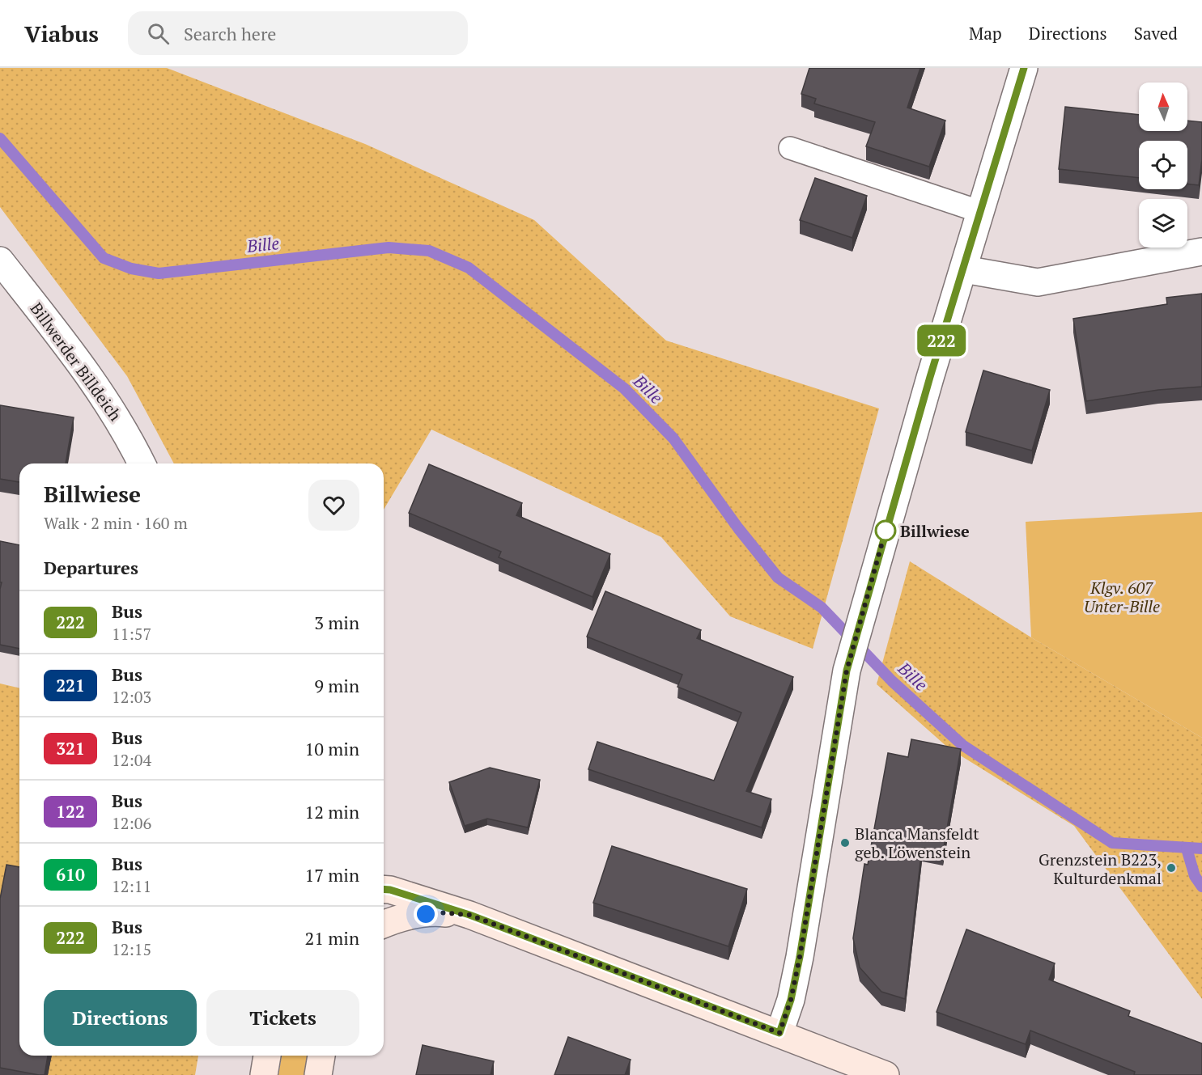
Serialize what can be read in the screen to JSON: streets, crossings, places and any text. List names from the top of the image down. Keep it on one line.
{"streets":{"street":["Billwerder Billdeich"]},"water":["Bille"],"parks":["Klgv. 607 Unter-Bille"],"places":["Billwiese","Blanca Mansfeldt geb. Löwenstein","Grenzstein B223, Kulturdenkmal"],"lines":["bus line 222"],"north":"top","page":{"header":"Viabus","search":"Search here","nav":["Map","Directions","Saved"],"on_map":"222","heading":[["Billwiese","Walk · 2 min · 160 m"],"Departures"],"list":[{"mark":"222","name":"Bus","note":"11:57","value":"3 min"},{"mark":"221","name":"Bus","note":"12:03","value":"9 min"},{"mark":"321","name":"Bus","note":"12:04","value":"10 min"},{"mark":"122","name":"Bus","note":"12:06","value":"12 min"},{"mark":"610","name":"Bus","note":"12:11","value":"17 min"},{"mark":"222","name":"Bus","note":"12:15","value":"21 min"}],"buttons":["Directions","Tickets"]}}
